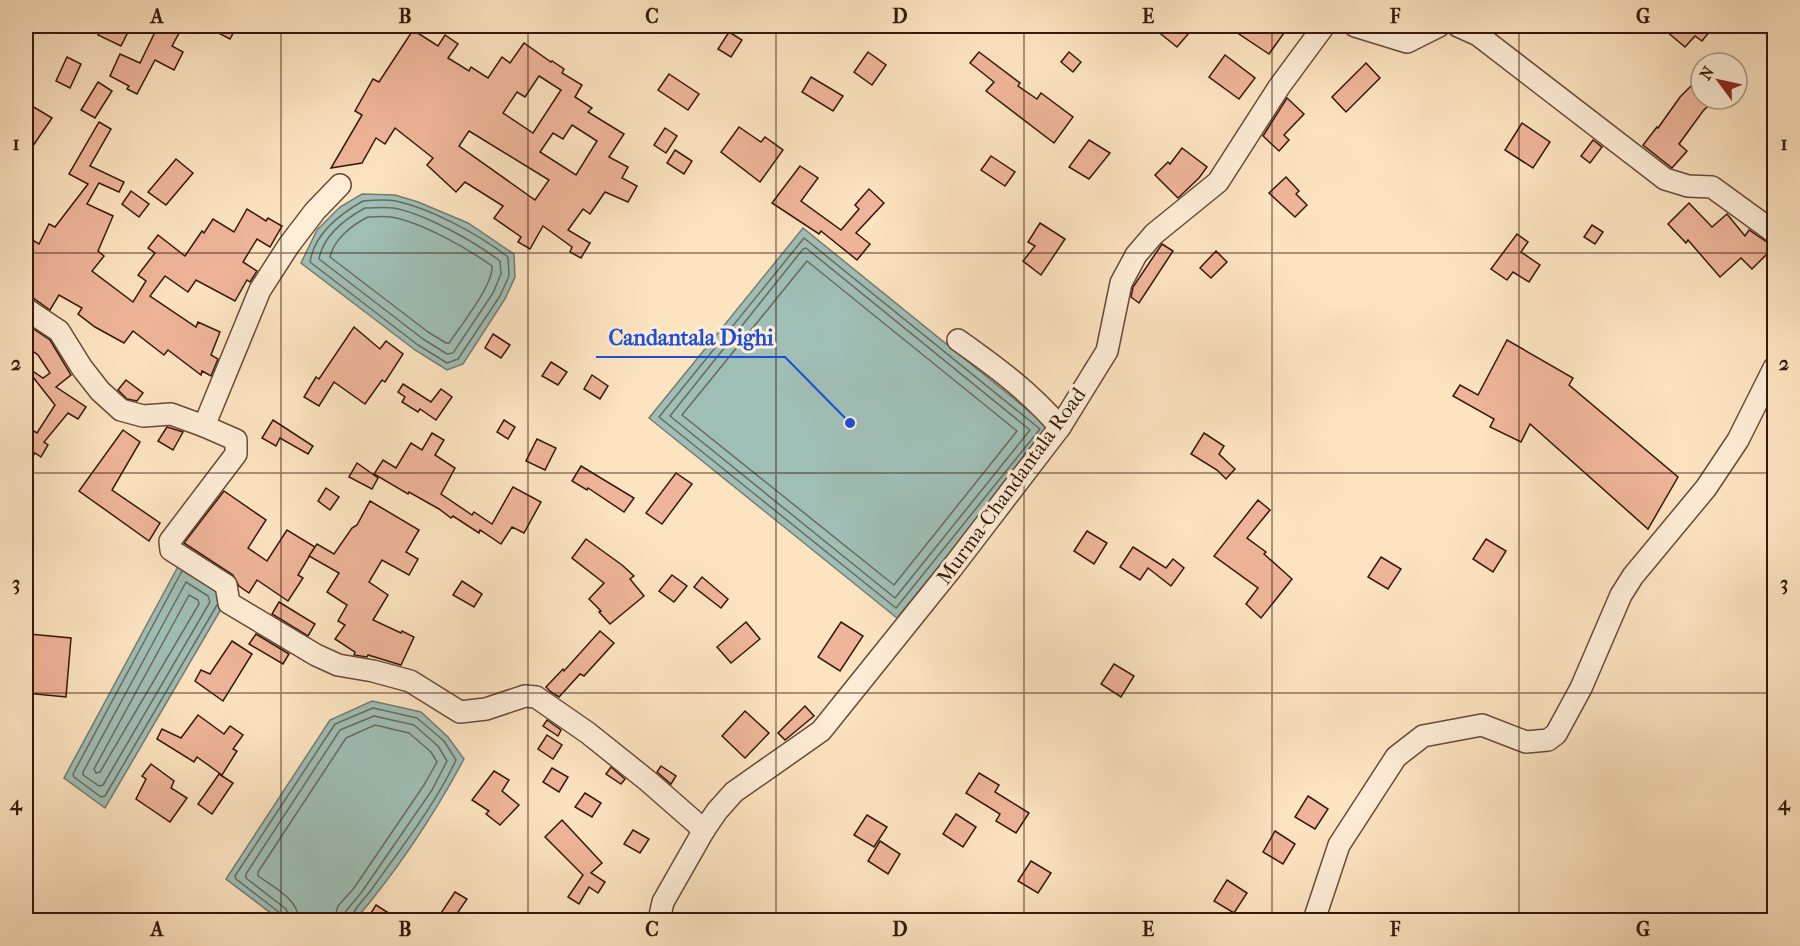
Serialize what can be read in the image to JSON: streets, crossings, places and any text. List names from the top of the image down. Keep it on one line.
{"streets":{"street":["Murma-Chandantala Road"]},"places":["Candantala Dighi"],"north":"top left","grid":{"columns":["A","B","C","D","E","F","G"],"rows":["1","2","3","4"]}}
